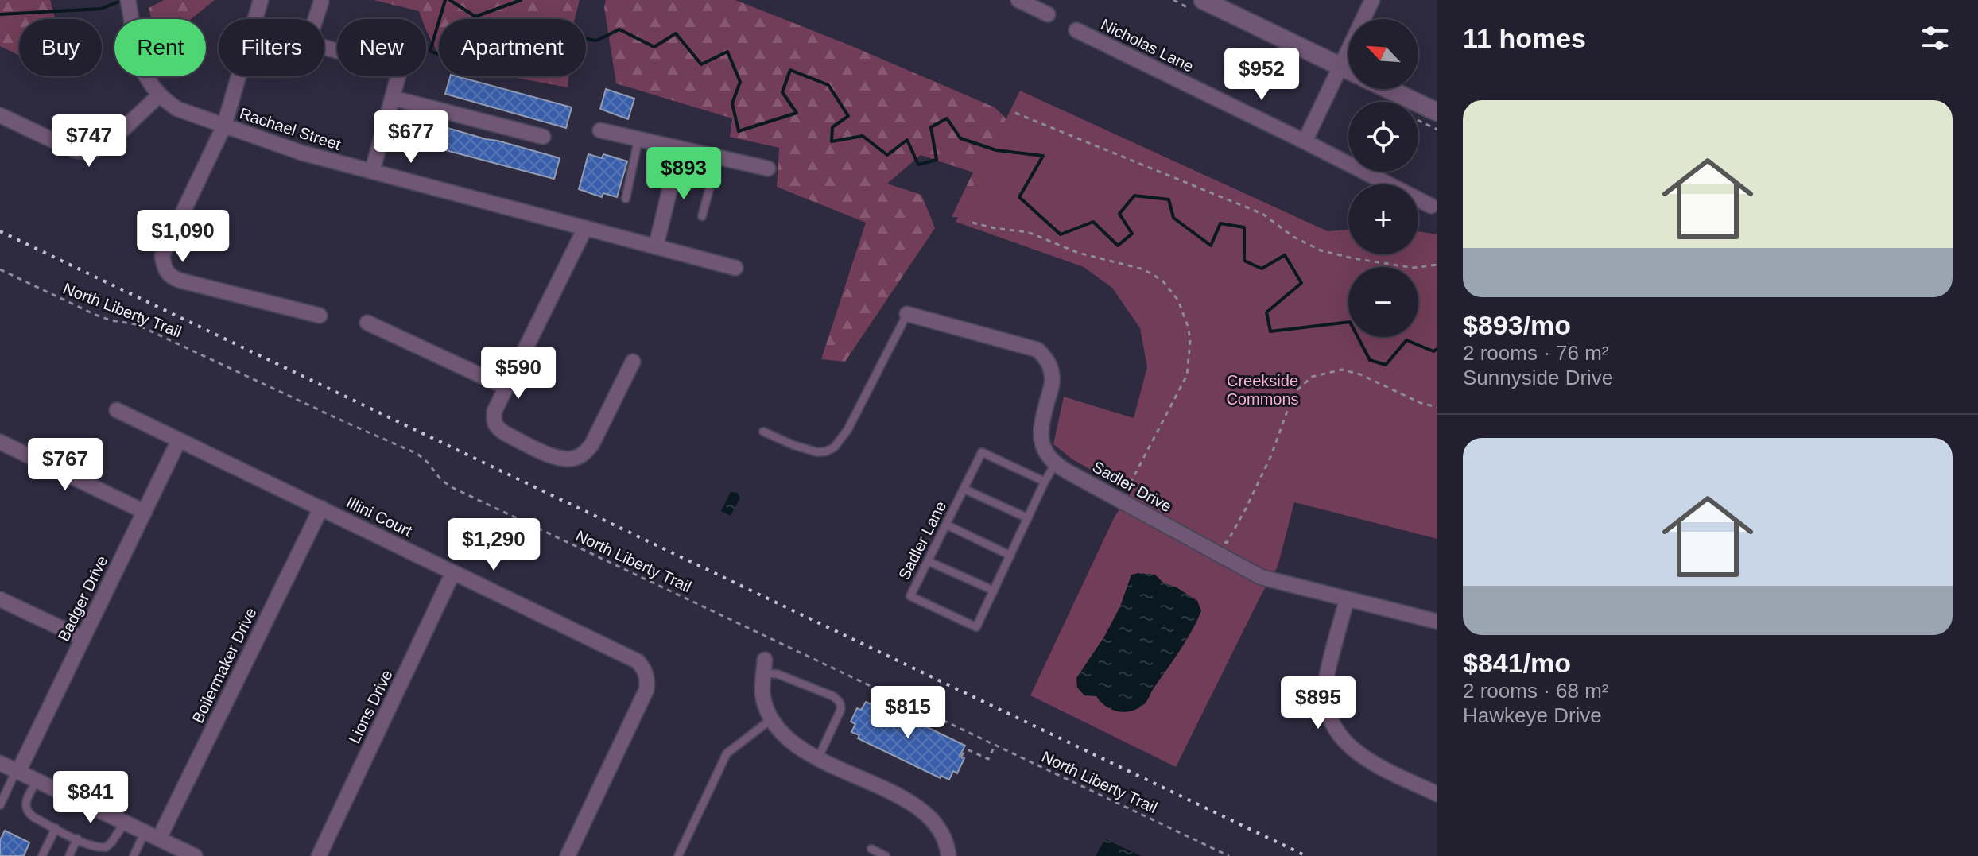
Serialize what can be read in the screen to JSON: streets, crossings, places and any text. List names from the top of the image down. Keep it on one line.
{"streets":{"street":["Nicholas Lane","Rachael Street","Sadler Drive","Illini Court","Badger Drive","Boilermaker Drive","Lions Drive"],"lane":["Sadler Lane"],"path":["North Liberty Trail"]},"crossings":[["Sadler Drive","Sadler Lane"],["Illini Court","Badger Drive"],["Illini Court","Boilermaker Drive"],["Illini Court","Lions Drive"]],"parks":["Creekside Commons"],"north":"top left","page":{"heading":"11 homes","map_buttons":["+","−"],"chip":["Buy","Rent","Filters","New","Apartment"],"price":["$952","$677","$747","$893","$1,090","$590","$767","$1,290","$895","$815","$841"],"list":[{"name":"$893/mo","note":"2 rooms · 76 m² · Sunnyside Drive"},{"name":"$841/mo","note":"2 rooms · 68 m² · Hawkeye Drive"}]}}
